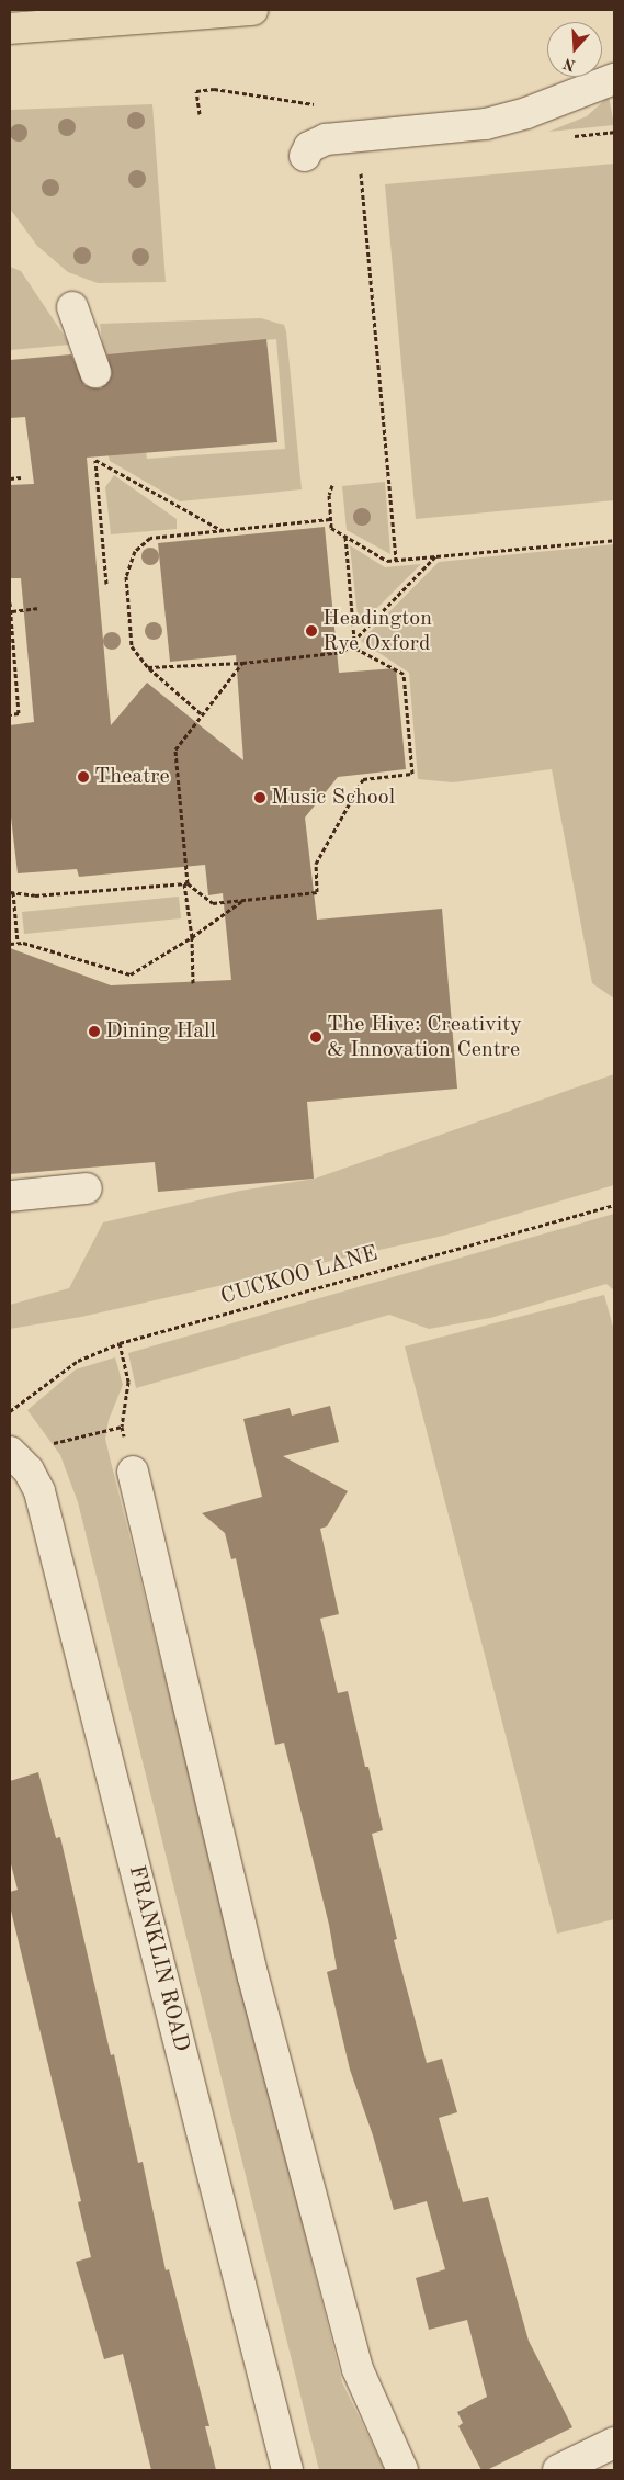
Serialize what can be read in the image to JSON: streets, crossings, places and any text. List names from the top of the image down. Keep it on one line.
{"streets":{"street":["FRANKLIN ROAD"],"path":["CUCKOO LANE"]},"places":["Headington Rye Oxford","Theatre","Music School","Dining Hall","The Hive: Creativity & Innovation Centre"],"north":"bottom"}
